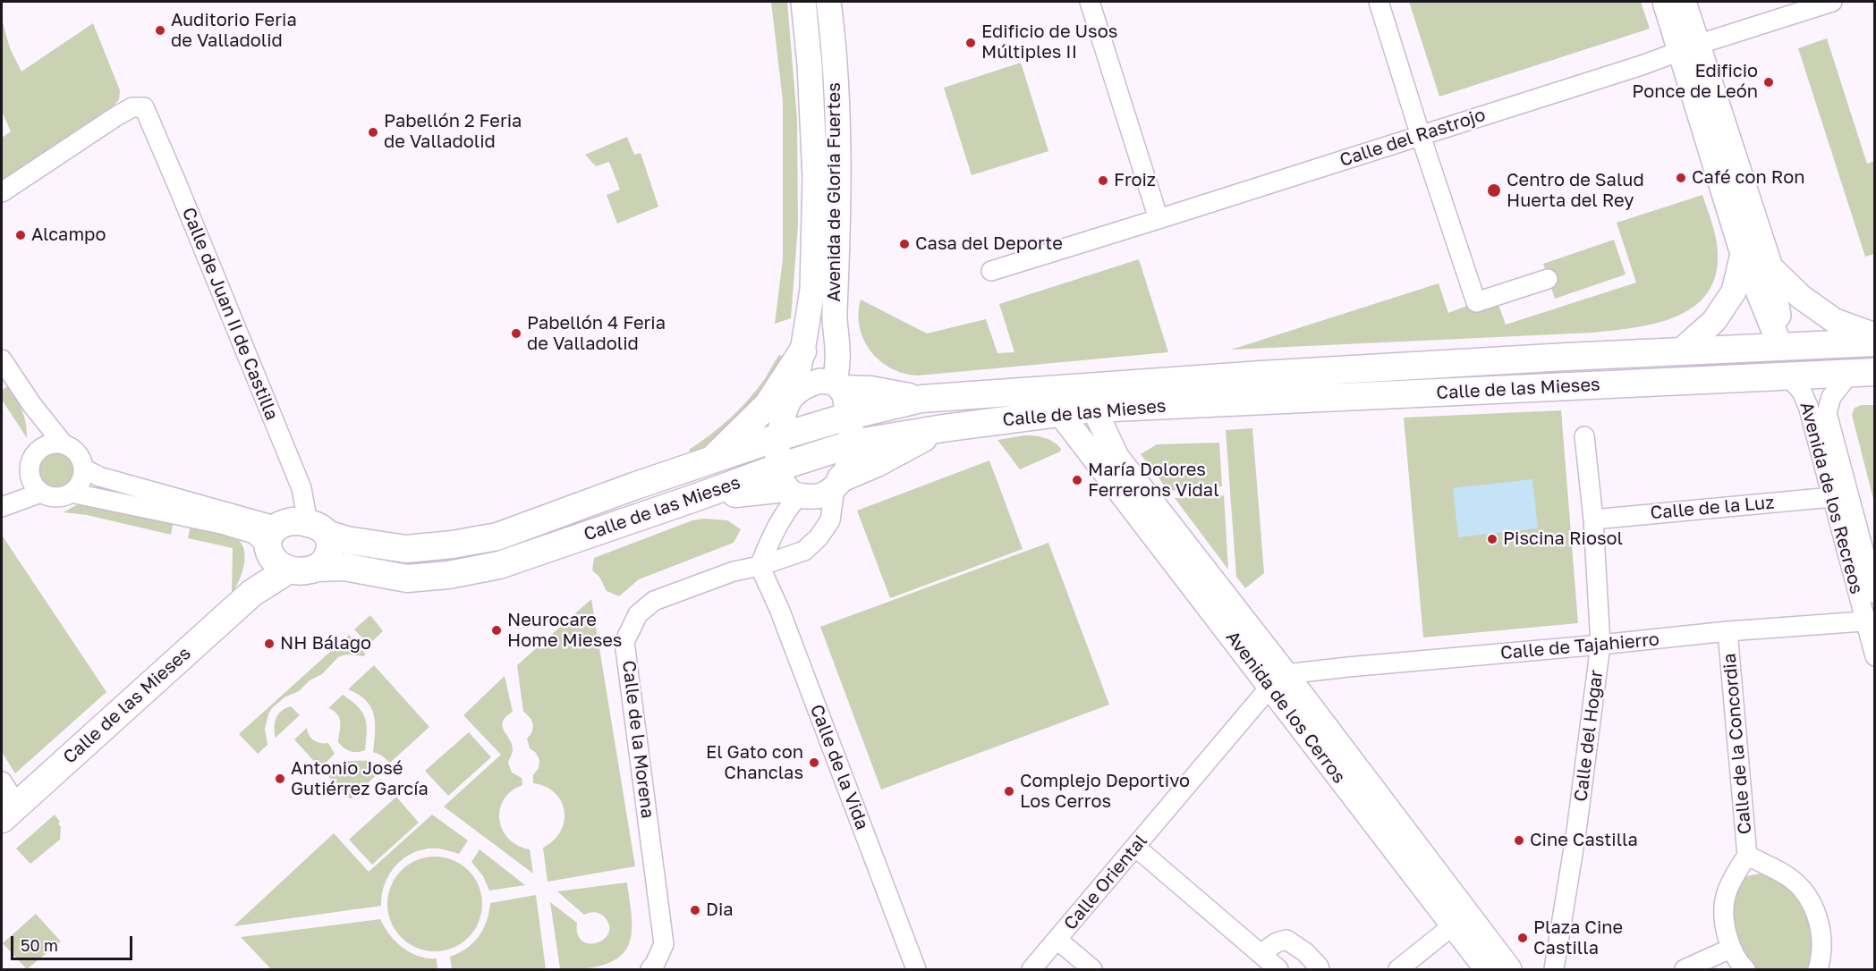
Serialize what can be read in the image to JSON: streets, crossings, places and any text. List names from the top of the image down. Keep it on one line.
{"streets":{"main road":["Calle de las Mieses"],"street":["Calle del Rastrojo","Avenida de Gloria Fuertes","Calle de Juan II de Castilla","Avenida de los Recreos","Calle de la Luz","Calle de Tajahierro","Avenida de los Cerros","Calle del Hogar","Calle de la Morena","Calle de la Concordia","Calle de la Vida","Calle Oriental"]},"crossings":[["Avenida de Gloria Fuertes","Calle de las Mieses"],["Avenida de Gloria Fuertes","Calle de la Morena"],["Calle de Juan II de Castilla","Calle de las Mieses"],["Calle de las Mieses","Avenida de los Recreos"],["Calle de las Mieses","Avenida de los Cerros"],["Calle de las Mieses","Calle de la Morena"],["Avenida de los Recreos","Calle de la Luz"],["Avenida de los Recreos","Calle de Tajahierro"],["Calle de la Luz","Calle del Hogar"],["Calle de Tajahierro","Avenida de los Cerros"],["Calle de Tajahierro","Calle del Hogar"],["Calle de Tajahierro","Calle de la Concordia"],["Calle de Tajahierro","Calle Oriental"],["Avenida de los Cerros","Calle Oriental"],["Calle de la Morena","Calle de la Vida"]],"places":["Auditorio Feria de Valladolid","Edificio de Usos Múltiples II","Edificio Ponce de León","Pabellón 2 Feria de Valladolid","Café con Ron","Froiz","Centro de Salud Huerta del Rey","Alcampo","Casa del Deporte","Pabellón 4 Feria de Valladolid","María Dolores Ferrerons Vidal","Piscina Riosol","Neurocare Home Mieses","NH Bálago","El Gato con Chanclas","Antonio José Gutiérrez García","Complejo Deportivo Los Cerros","Cine Castilla","Dia","Plaza Cine Castilla"],"scale_bar":"50 m"}
